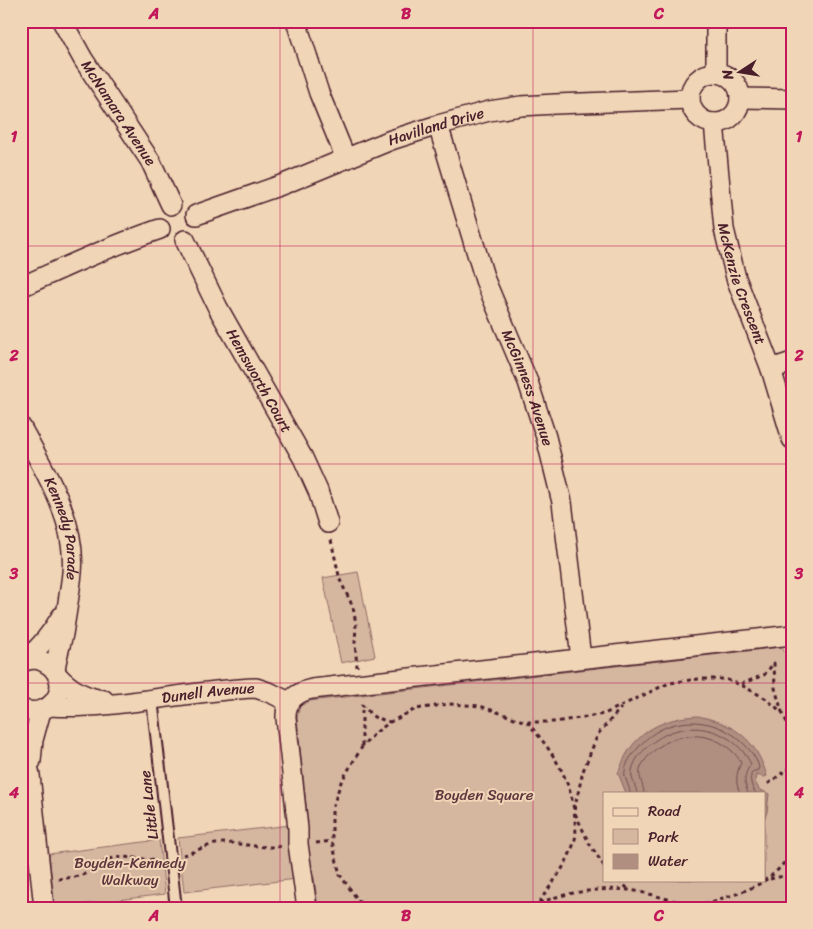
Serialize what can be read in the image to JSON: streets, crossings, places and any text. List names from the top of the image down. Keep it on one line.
{"streets":{"street":["McNamara Avenue","Havilland Drive","McKenzie Crescent","Hemsworth Court","McGinness Avenue","Kennedy Parade","Dunell Avenue"],"lane":["Little Lane"]},"crossings":[["McNamara Avenue","Havilland Drive"],["McNamara Avenue","Hemsworth Court"],["Havilland Drive","McKenzie Crescent"],["Havilland Drive","Hemsworth Court"],["Havilland Drive","McGinness Avenue"],["Kennedy Parade","Dunell Avenue"],["Dunell Avenue","Little Lane"]],"parks":["Boyden Square","Boyden-Kennedy Walkway"],"legend":["Road","Park","Water"],"north":"left","grid":{"columns":["A","B","C"],"rows":["1","2","3","4"]}}
